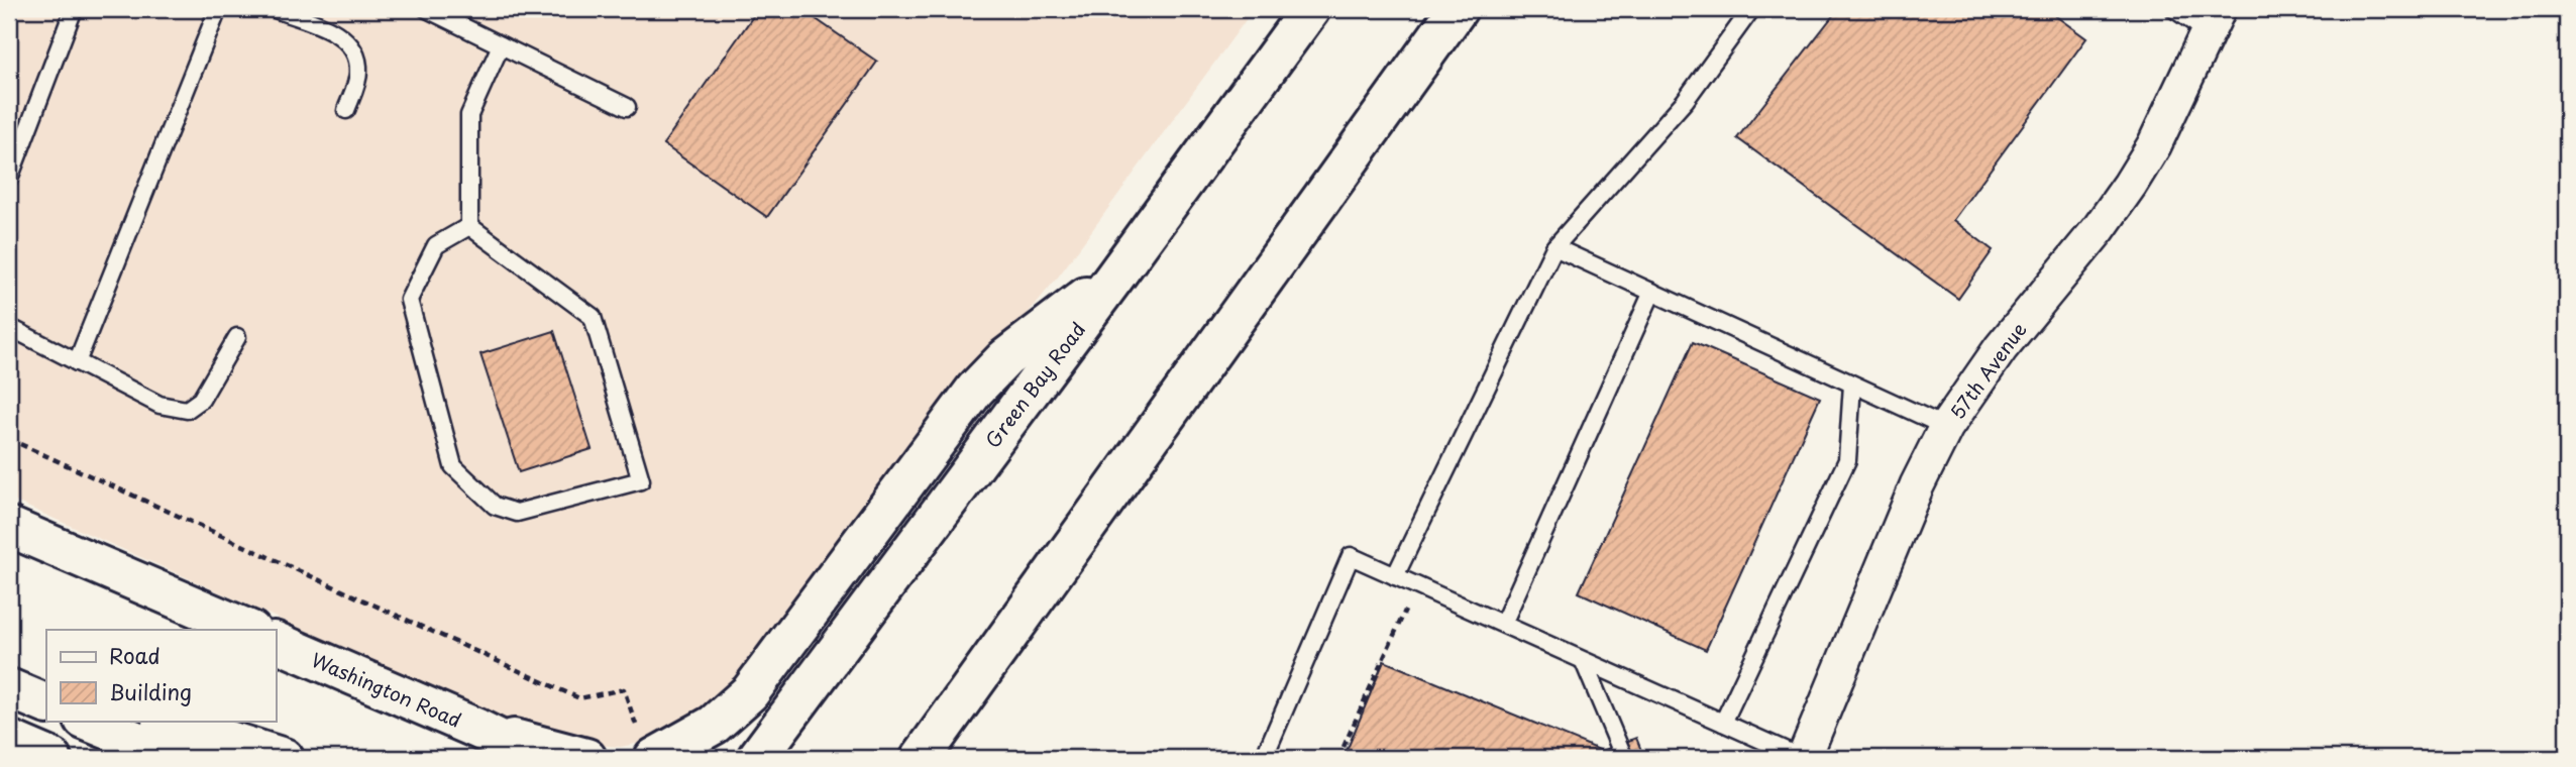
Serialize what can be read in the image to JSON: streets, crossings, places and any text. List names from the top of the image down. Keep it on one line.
{"streets":{"main road":["Green Bay Road","Washington Road"],"street":["57th Avenue"]},"legend":["Road","Building"]}
